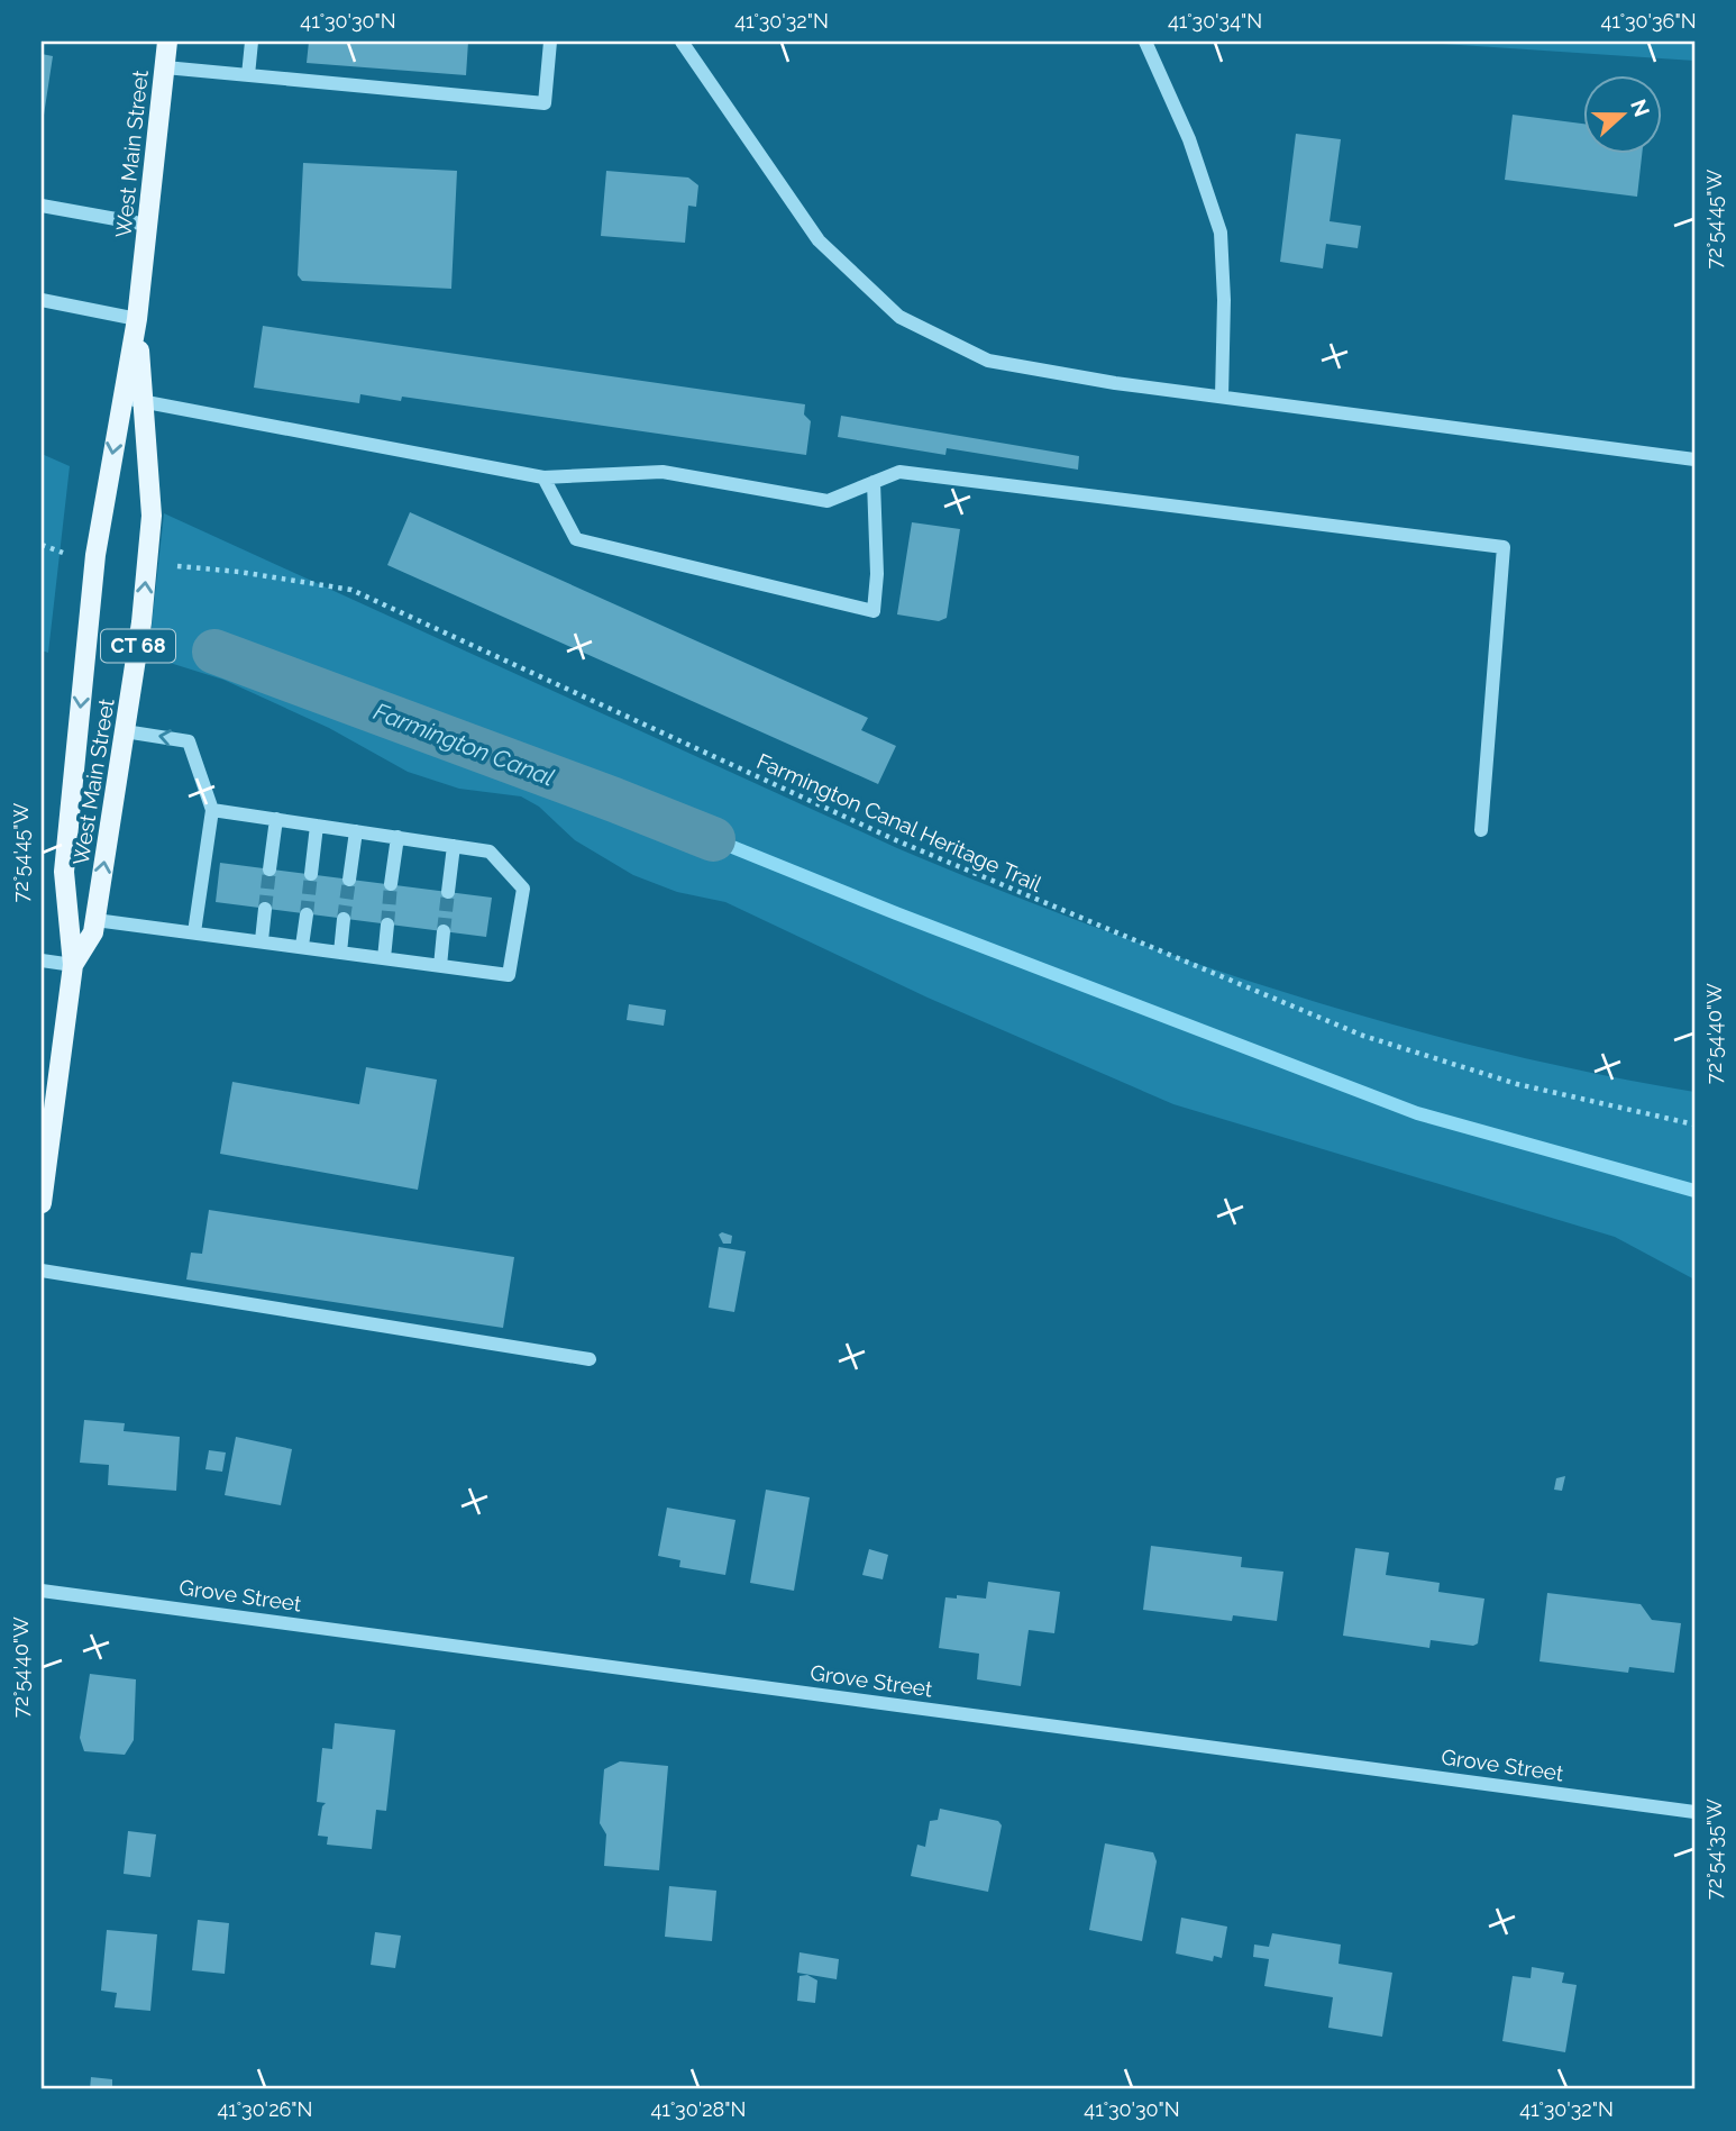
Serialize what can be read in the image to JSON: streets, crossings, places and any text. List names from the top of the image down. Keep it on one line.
{"streets":{"main road":["West Main Street","CT 68"],"street":["Grove Street"],"path":["Farmington Canal Heritage Trail"]},"crossings":[["West Main Street","Farmington Canal Heritage Trail"]],"water":["Farmington Canal"],"north":"right","coordinates":["41°30'30\"N","41°30'32\"N","41°30'34\"N","41°30'36\"N","72°54'45\"W","72°54'40\"W","72°54'35\"W","41°30'26\"N","41°30'28\"N"]}
